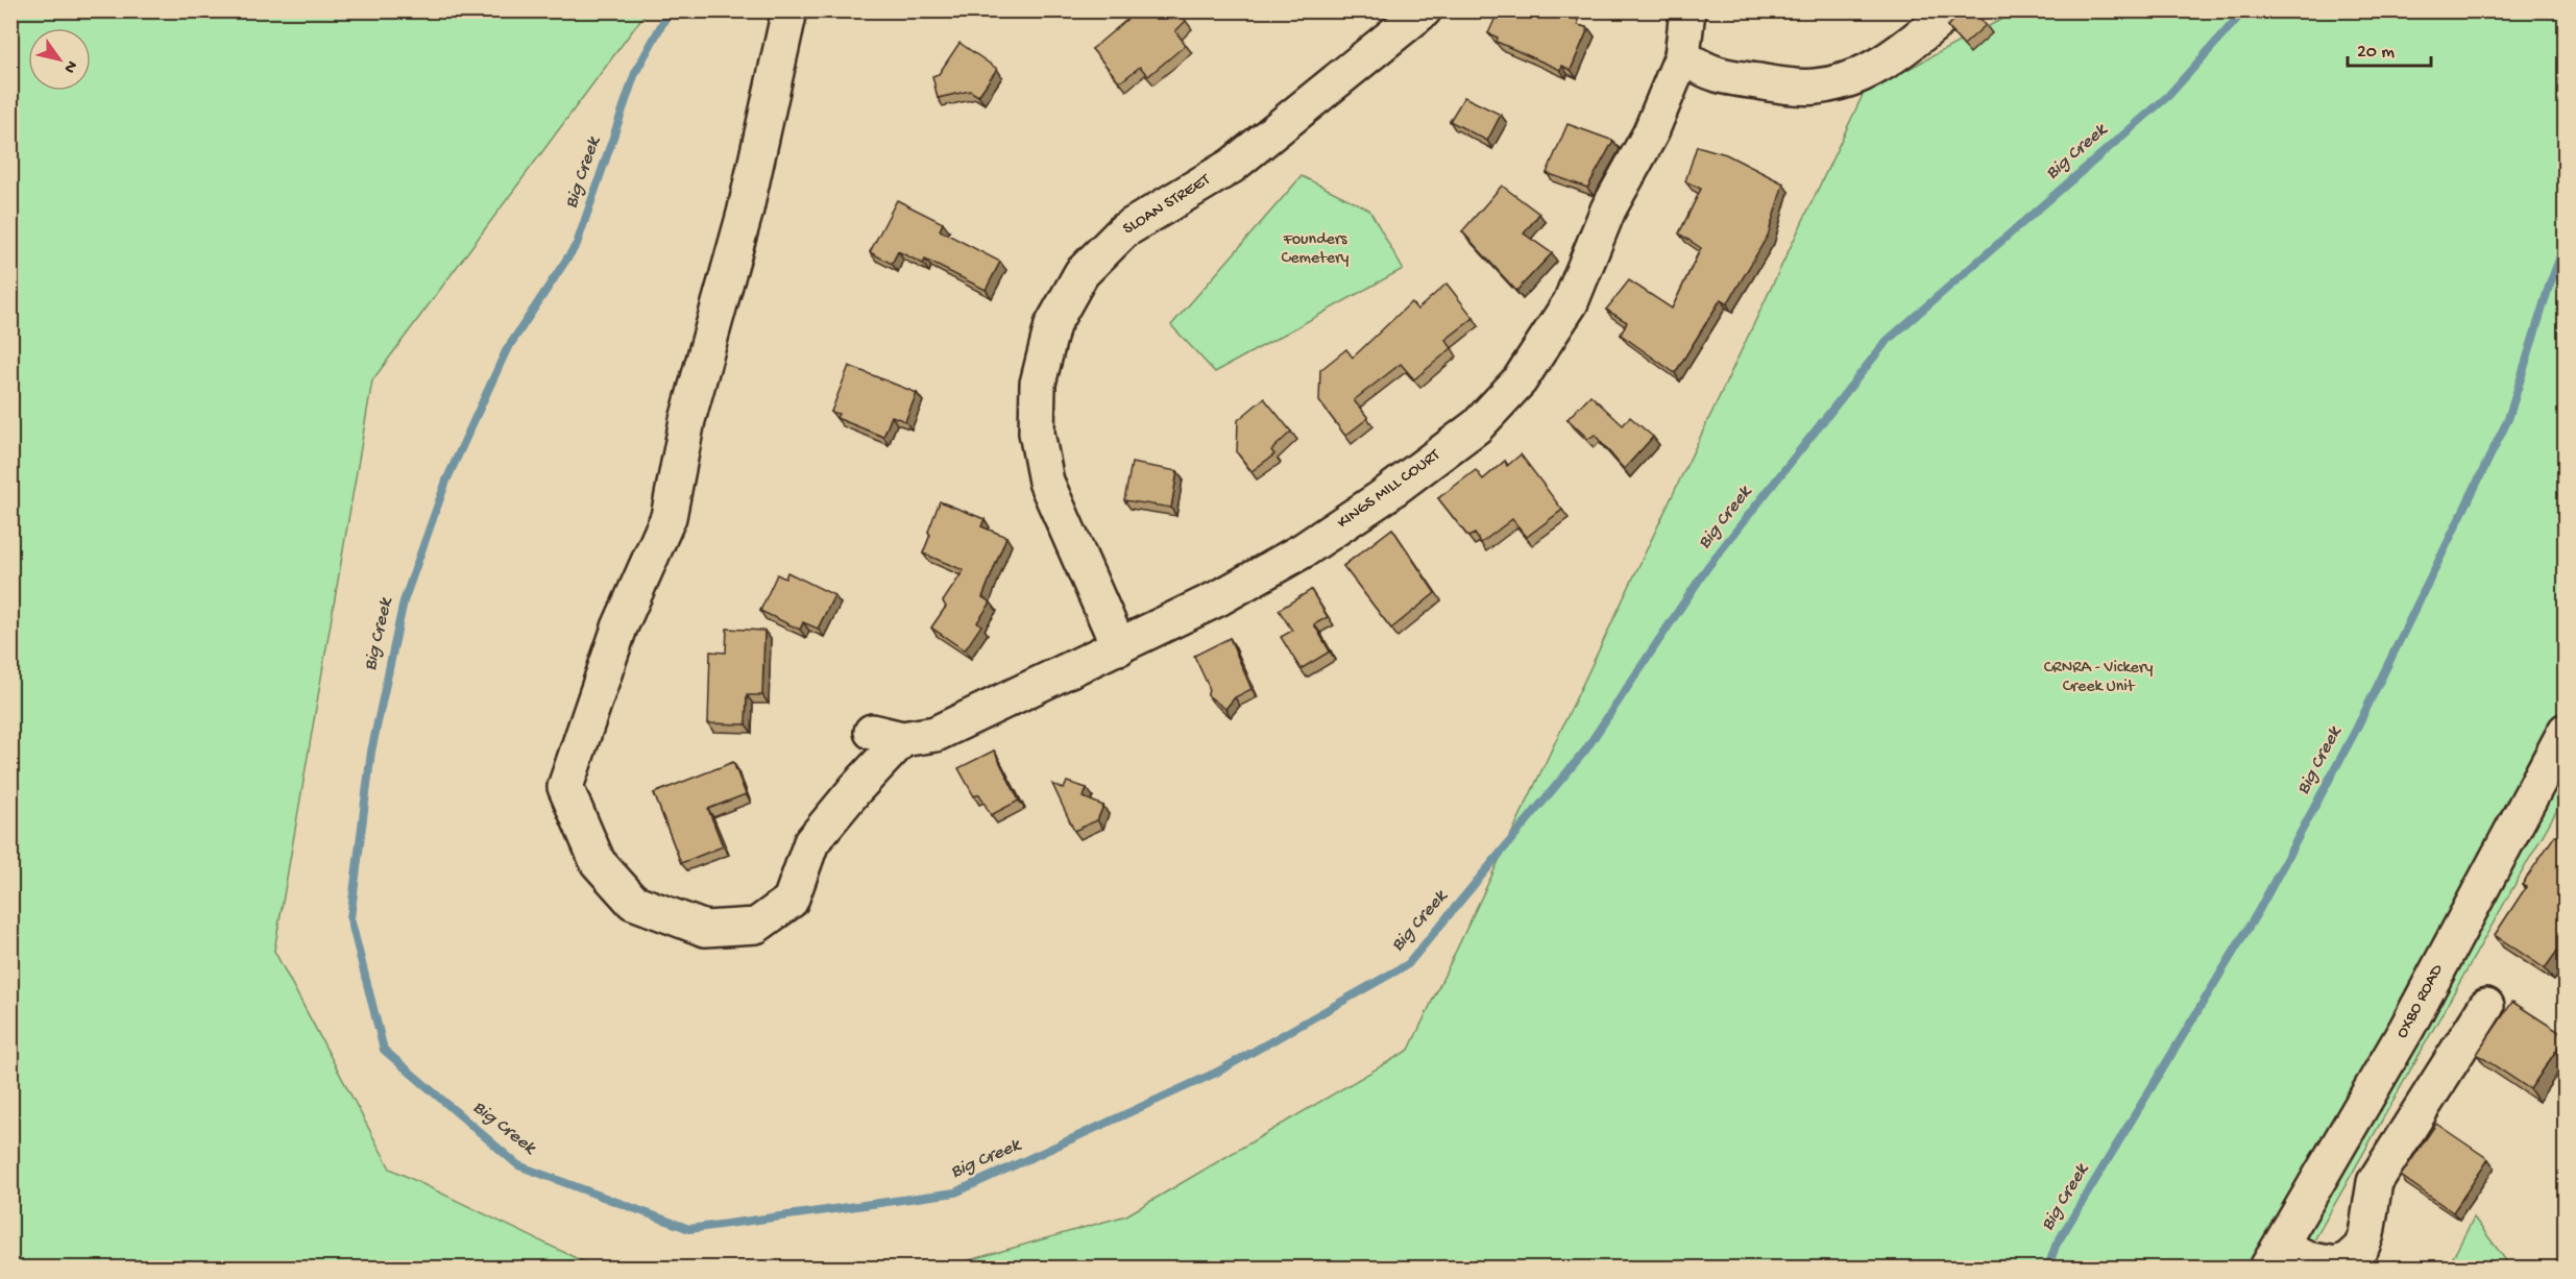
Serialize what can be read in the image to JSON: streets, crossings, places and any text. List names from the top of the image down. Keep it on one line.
{"streets":{"street":["SLOAN STREET","KINGS MILL COURT","OXBO ROAD"]},"crossings":[["SLOAN STREET","KINGS MILL COURT"]],"water":["Big Creek"],"parks":["Founders Cemetery","CRNRA - Vickery Creek Unit"],"scale_bar":"20 m","north":"bottom right"}
